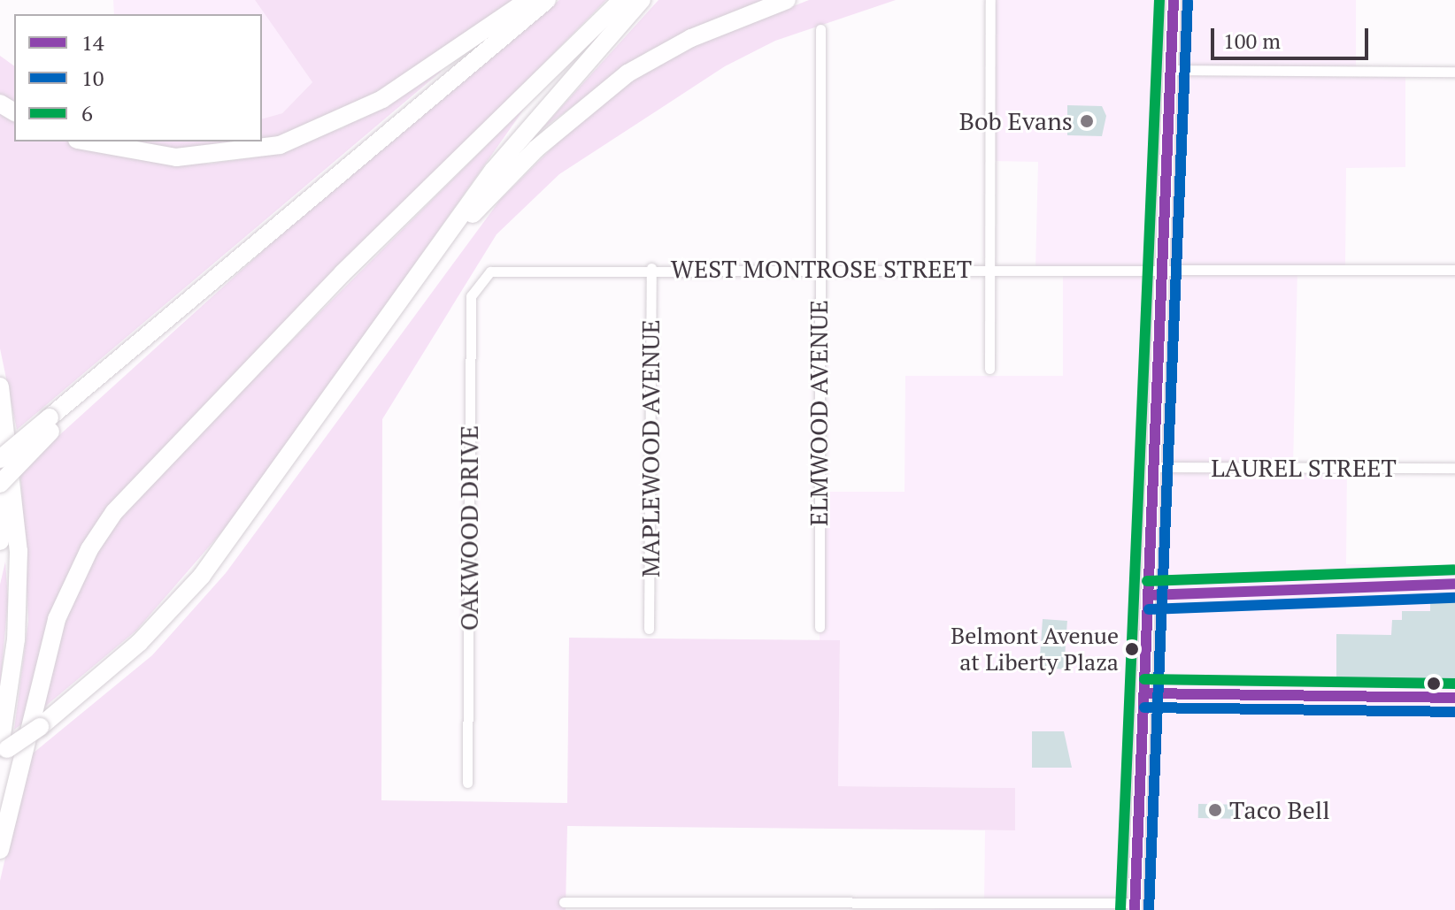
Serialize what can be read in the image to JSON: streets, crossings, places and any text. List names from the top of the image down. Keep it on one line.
{"streets":{"street":["WEST MONTROSE STREET","ELMWOOD AVENUE","MAPLEWOOD AVENUE","LAUREL STREET","OAKWOOD DRIVE"]},"crossings":[["WEST MONTROSE STREET","ELMWOOD AVENUE"],["WEST MONTROSE STREET","MAPLEWOOD AVENUE"],["WEST MONTROSE STREET","OAKWOOD DRIVE"]],"places":["Bob Evans","Belmont Avenue at Liberty Plaza","Taco Bell"],"lines":["transit line 14","transit line 6","transit line 10"],"legend":["14","10","6"],"scale_bar":"100 m"}
